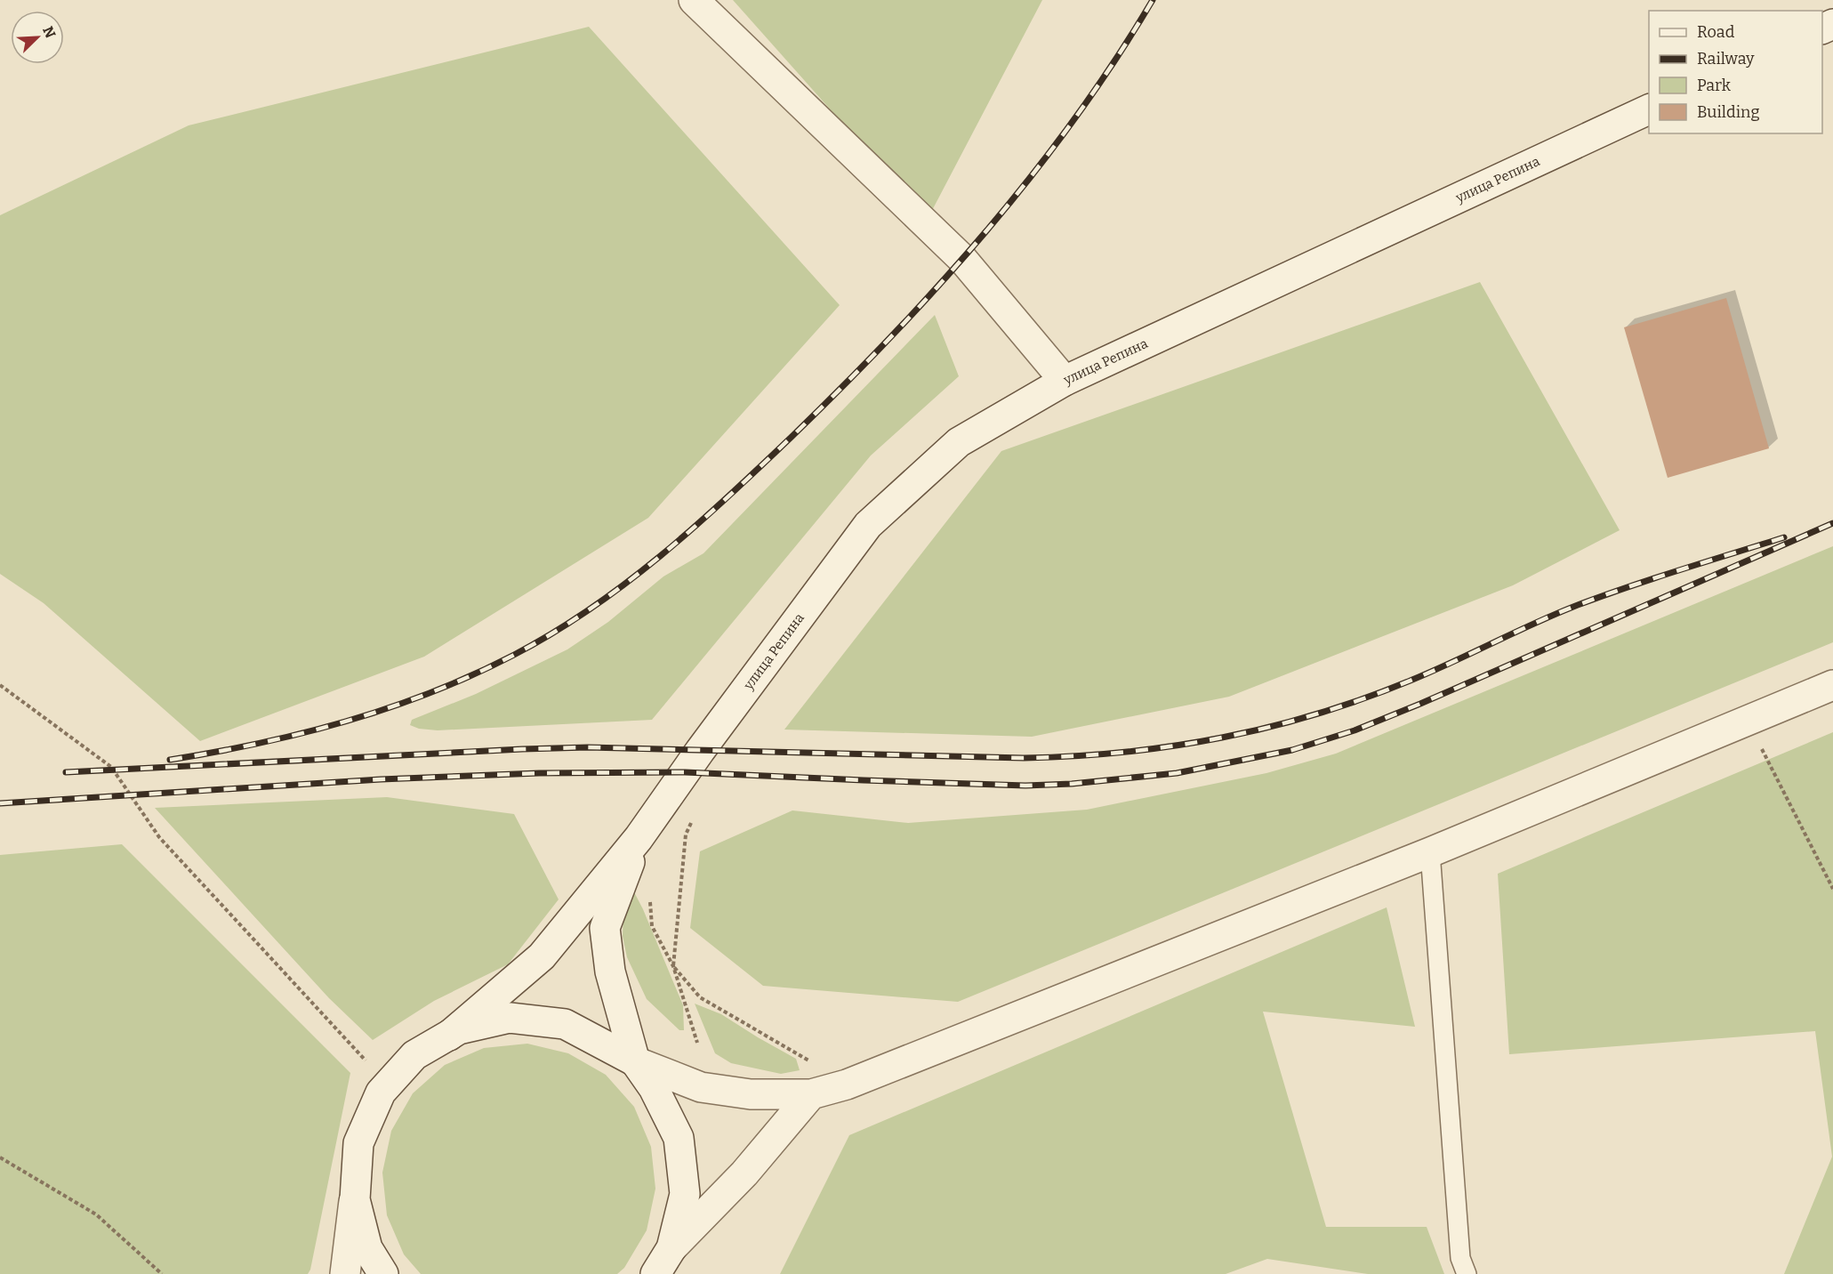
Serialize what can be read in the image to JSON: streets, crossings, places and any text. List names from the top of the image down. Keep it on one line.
{"streets":{"street":["улица Репина"]},"legend":["Road","Railway","Park","Building"],"north":"top right"}
